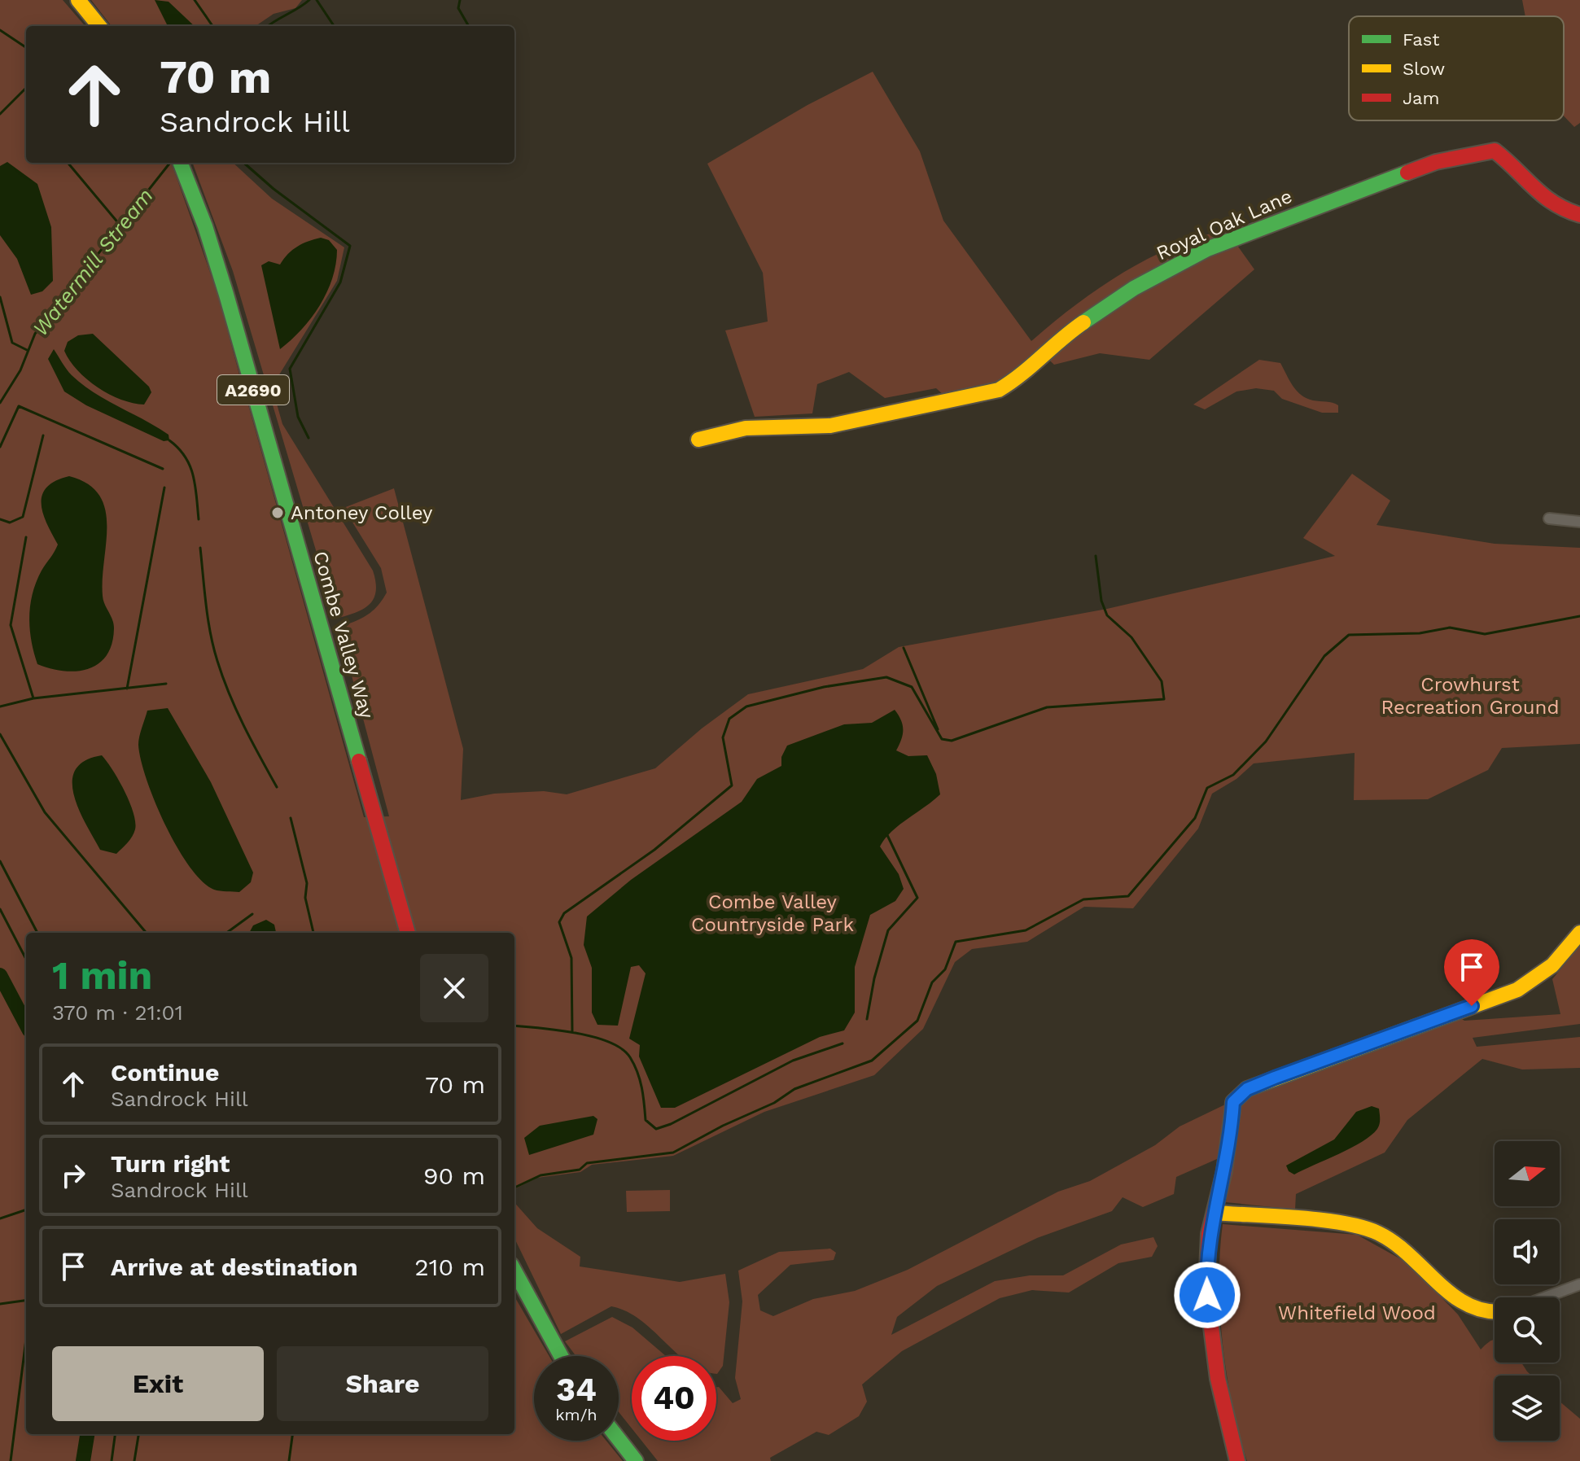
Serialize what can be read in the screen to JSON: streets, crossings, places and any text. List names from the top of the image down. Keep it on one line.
{"streets":{"street":["Royal Oak Lane","A2690","Combe Valley Way"]},"water":["Watermill Stream"],"parks":["Crowhurst Recreation Ground","Combe Valley Countryside Park","Whitefield Wood"],"places":["Antoney Colley"],"legend":["Fast","Slow","Jam"],"north":"right","page":{"turn":["70 m","Sandrock Hill"],"heading":["1 min","370 m · 21:01"],"list":[{"name":"Continue","note":"Sandrock Hill","value":"70 m"},{"name":"Turn right","note":"Sandrock Hill","value":"90 m"},{"name":"Arrive at destination","value":"210 m"}],"buttons":["Exit","Share"],"speed":"34 km/h","limit":"40"}}
